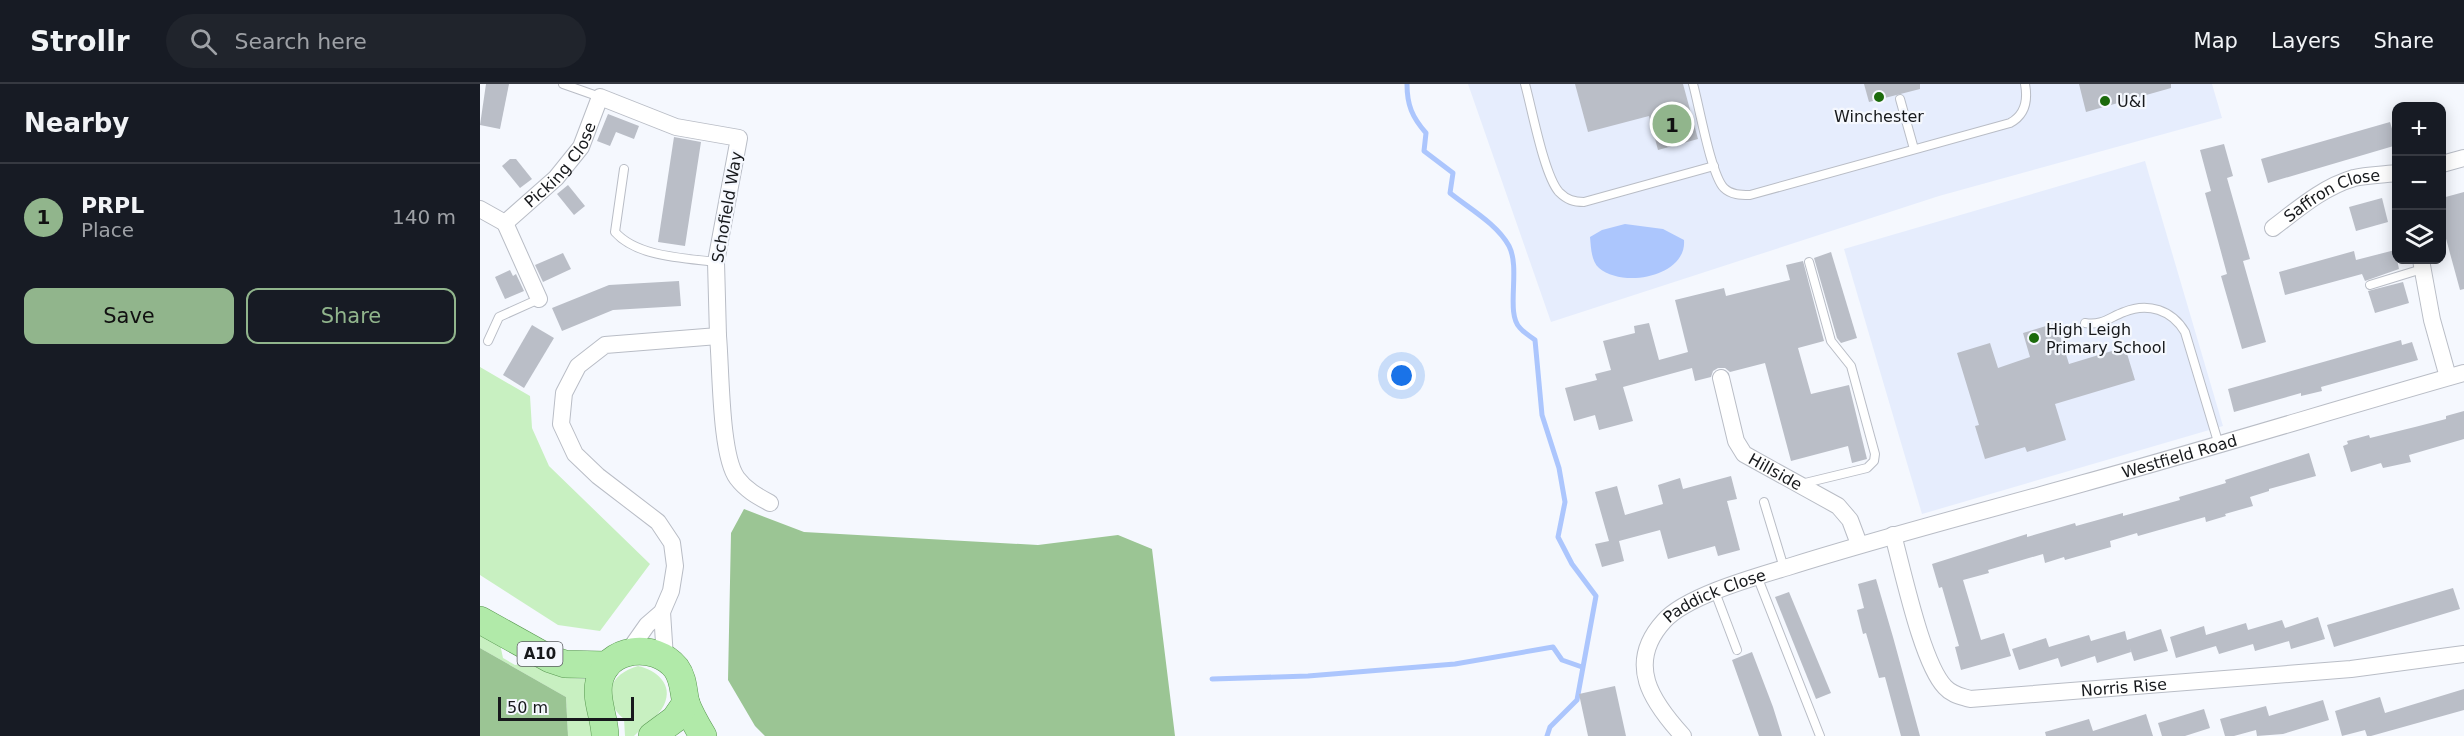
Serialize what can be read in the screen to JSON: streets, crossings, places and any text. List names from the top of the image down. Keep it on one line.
{"streets":{"main road":["A10"],"street":["Picking Close","Saffron Close","Schofield Way","Westfield Road","Hillside","Paddick Close","Norris Rise"]},"crossings":[["Picking Close","Schofield Way"],["Westfield Road","Paddick Close"],["Westfield Road","Norris Rise"],["Hillside","Paddick Close"],["Paddick Close","Norris Rise"]],"places":["Winchester","U&I","High Leigh Primary School"],"scale_bar":"50 m","page":{"header":"Strollr","search":"Search here","nav":["Map","Layers","Share"],"heading":"Nearby","map_buttons":["+","−"],"pins":"1","list":[{"mark":"1","name":"PRPL","note":"Place","value":"140 m"}],"buttons":["Save","Share"],"scale":"50 m"}}
